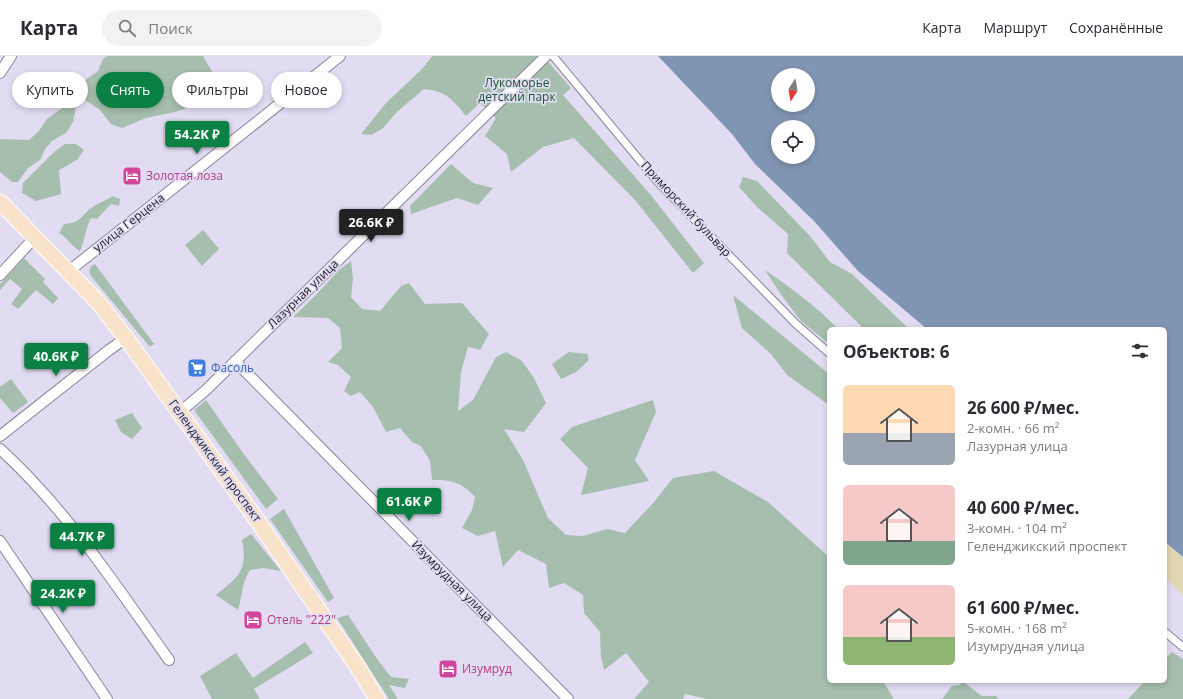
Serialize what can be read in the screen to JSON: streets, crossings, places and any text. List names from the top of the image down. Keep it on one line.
{"streets":{"main road":["Геленджикский проспект"],"street":["Приморский бульвар","улица Герцена","Лазурная улица","Изумрудная улица"]},"crossings":[["улица Герцена","Геленджикский проспект"],["Лазурная улица","Геленджикский проспект"],["Лазурная улица","Изумрудная улица"]],"parks":["Лукоморье детский парк"],"places":{"hotel":["Золотая лоза","Отель \"222\"","Изумруд"],"supermarket":["Фасоль"]},"north":"bottom","page":{"header":"Карта","search":"Поиск","nav":["Карта","Маршрут","Сохранённые"],"chip":["Купить","Снять","Фильтры","Новое"],"price":["54.2K ₽","26.6K ₽","40.6K ₽","61.6K ₽","44.7K ₽","24.2K ₽"],"heading":"Объектов: 6","list":[{"name":"26 600 ₽/мес.","note":"2-комн. · 66 m² · Лазурная улица"},{"name":"40 600 ₽/мес.","note":"3-комн. · 104 m² · Геленджикский проспект"},{"name":"61 600 ₽/мес.","note":"5-комн. · 168 m² · Изумрудная улица"}]}}
